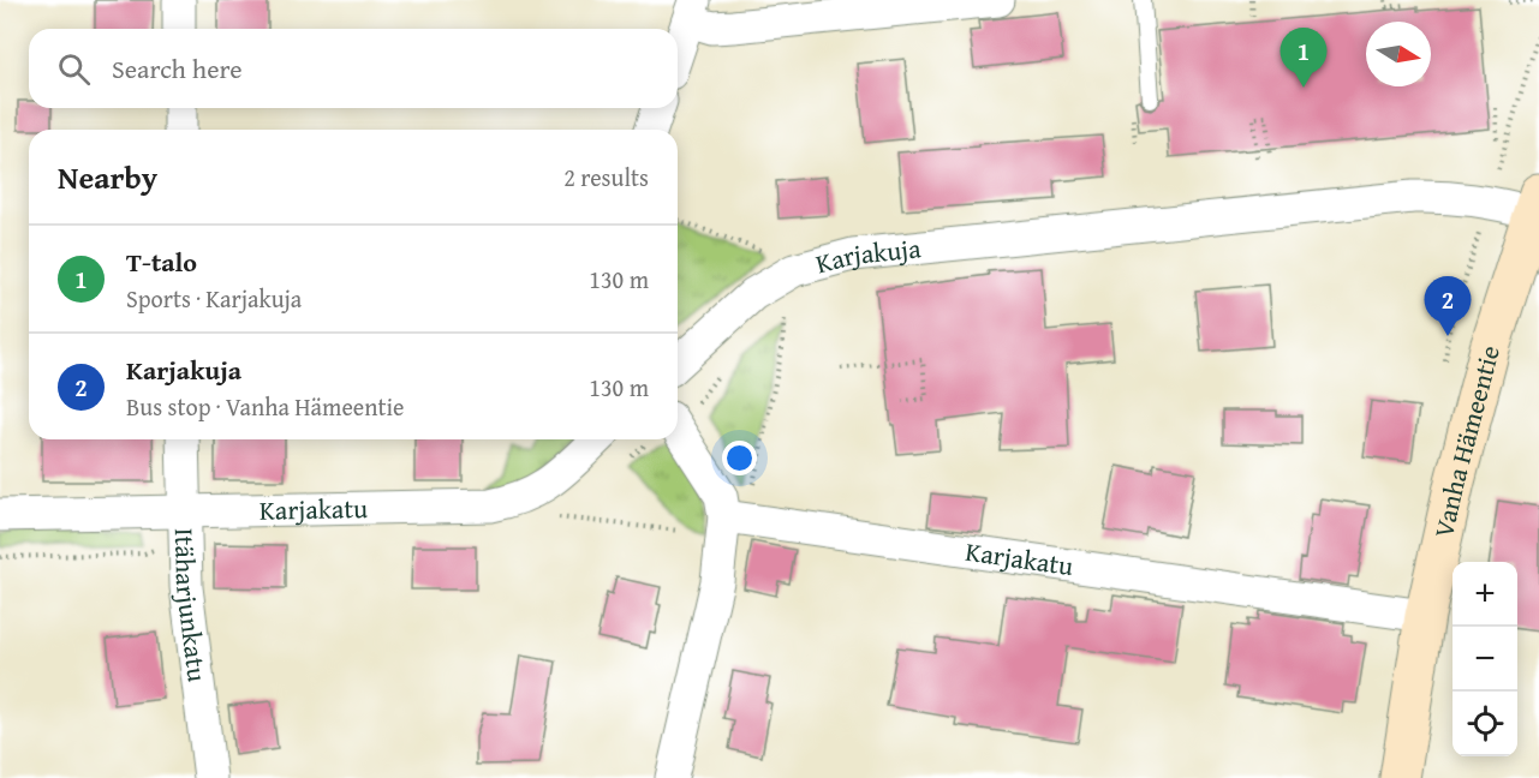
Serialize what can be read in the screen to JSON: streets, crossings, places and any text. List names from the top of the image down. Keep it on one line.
{"streets":{"street":["Karjakuja","Vanha Hämeentie","Karjakatu","Itäharjunkatu"]},"crossings":[["Karjakuja","Vanha Hämeentie"],["Vanha Hämeentie","Karjakatu"],["Karjakatu","Itäharjunkatu"]],"north":"right","page":{"pins":["1","2"],"search":"Search here","heading":["Nearby","2 results"],"list":[{"mark":"1","name":"T-talo","note":"Sports · Karjakuja","value":"130 m"},{"mark":"2","name":"Karjakuja","note":"Bus stop · Vanha Hämeentie","value":"130 m"}],"map_buttons":["+","−"]}}
